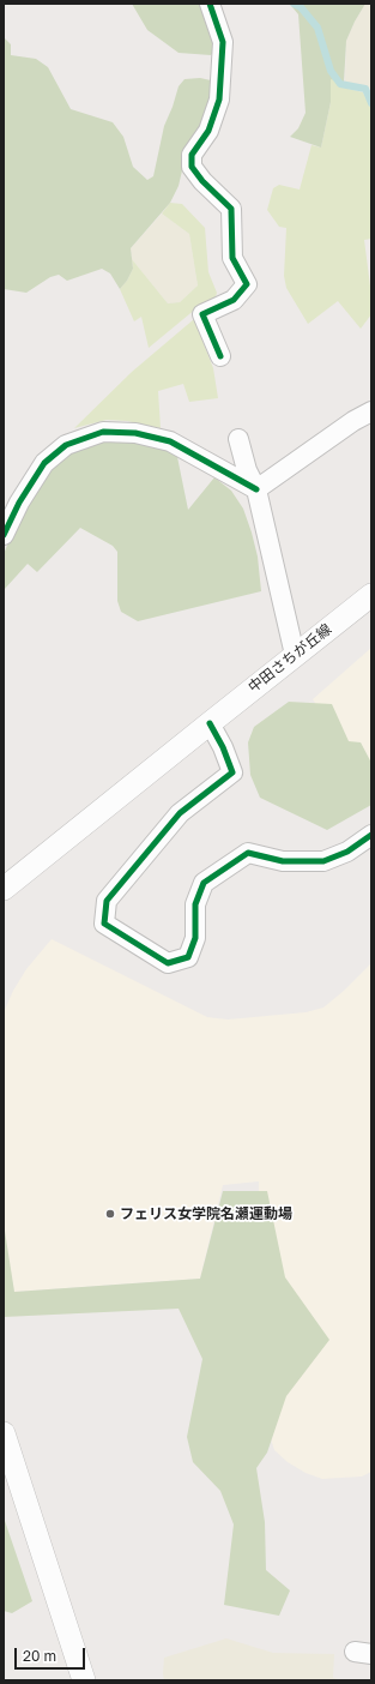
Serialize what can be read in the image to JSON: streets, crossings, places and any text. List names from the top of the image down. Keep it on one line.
{"streets":{"street":["中田さちが丘線"]},"places":["フェリス女学院名瀬運動場"],"scale_bar":"20 m"}
